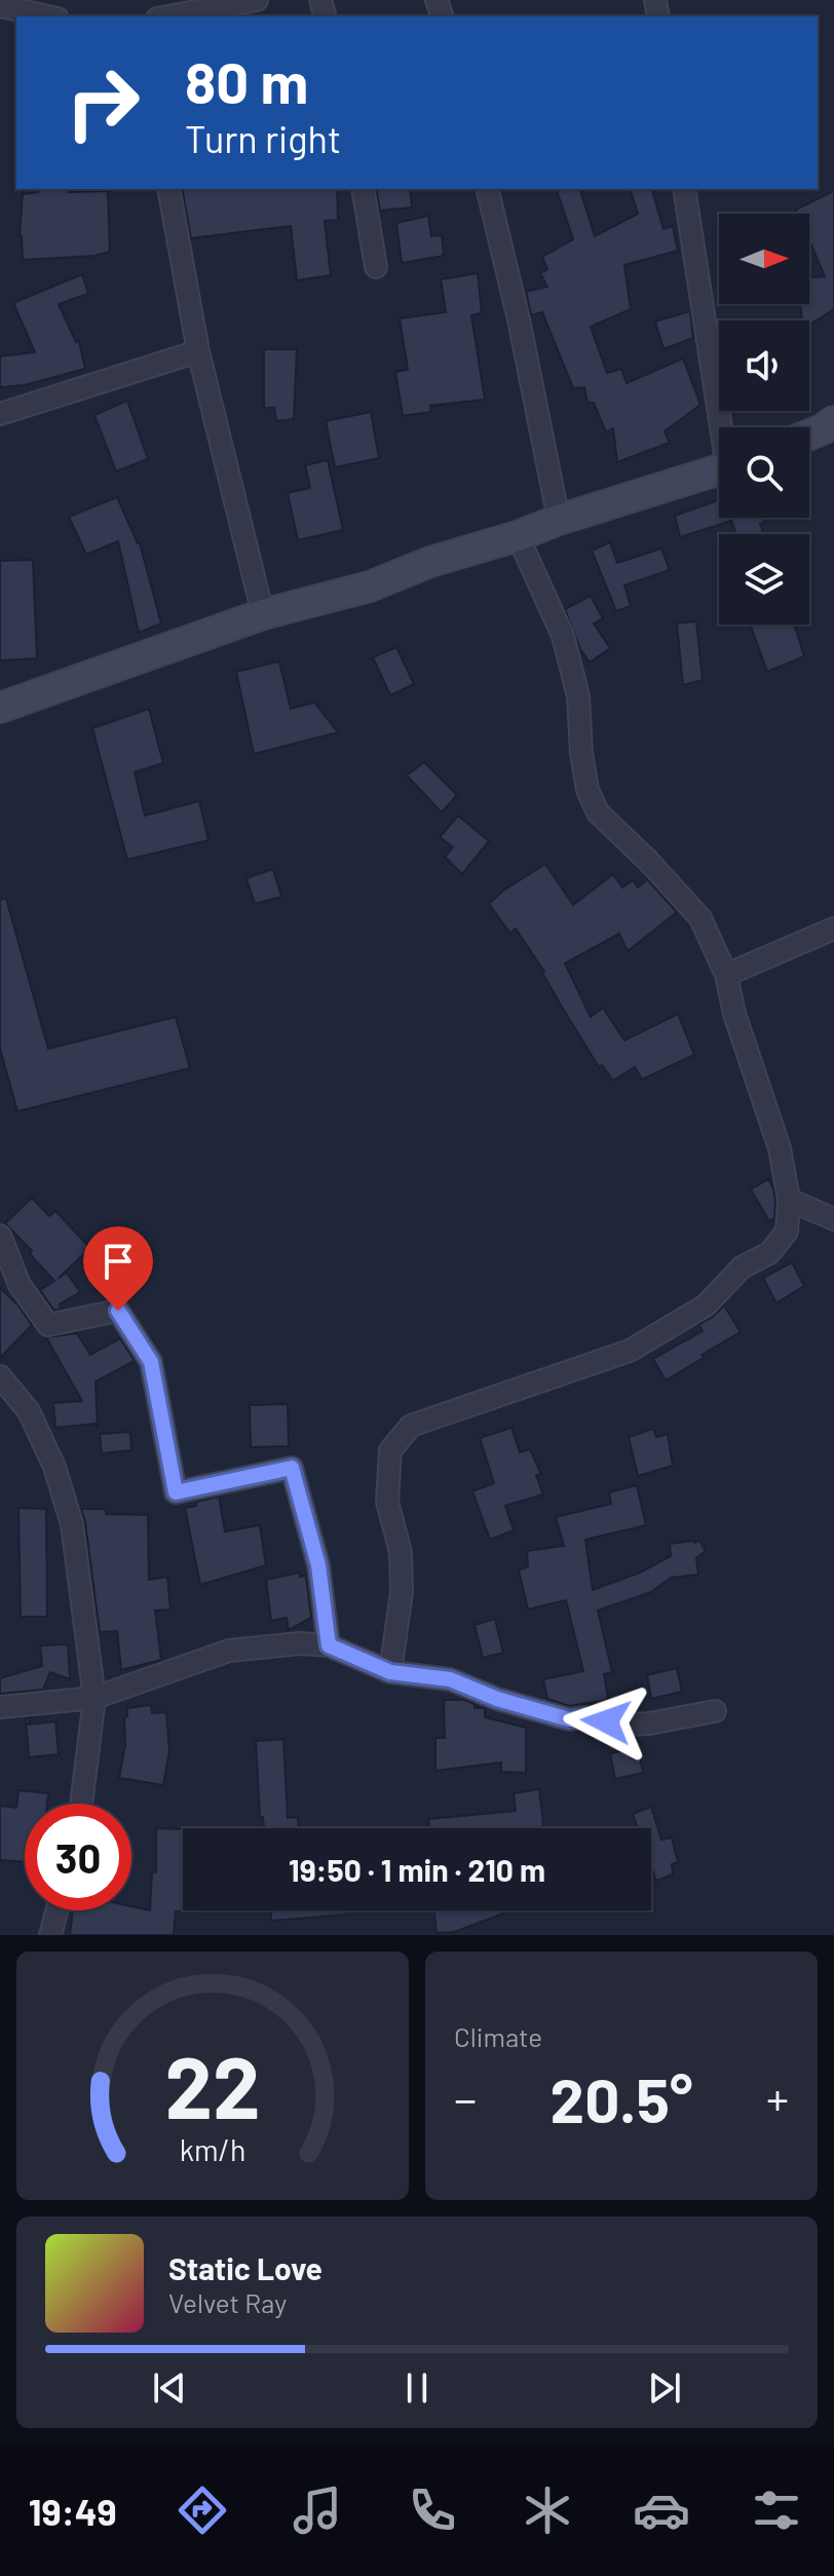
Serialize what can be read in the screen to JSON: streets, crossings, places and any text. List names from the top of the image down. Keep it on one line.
{"north":"right","page":{"turn":["80 m","Turn right"],"limit":"30","trip":"19:50 · 1 min · 210 m","tile":"Climate","heat":["−","20.5°","+"],"song":["Static Love","Velvet Ray"],"tabs":"19:49","gauge":["22","km/h"]}}
